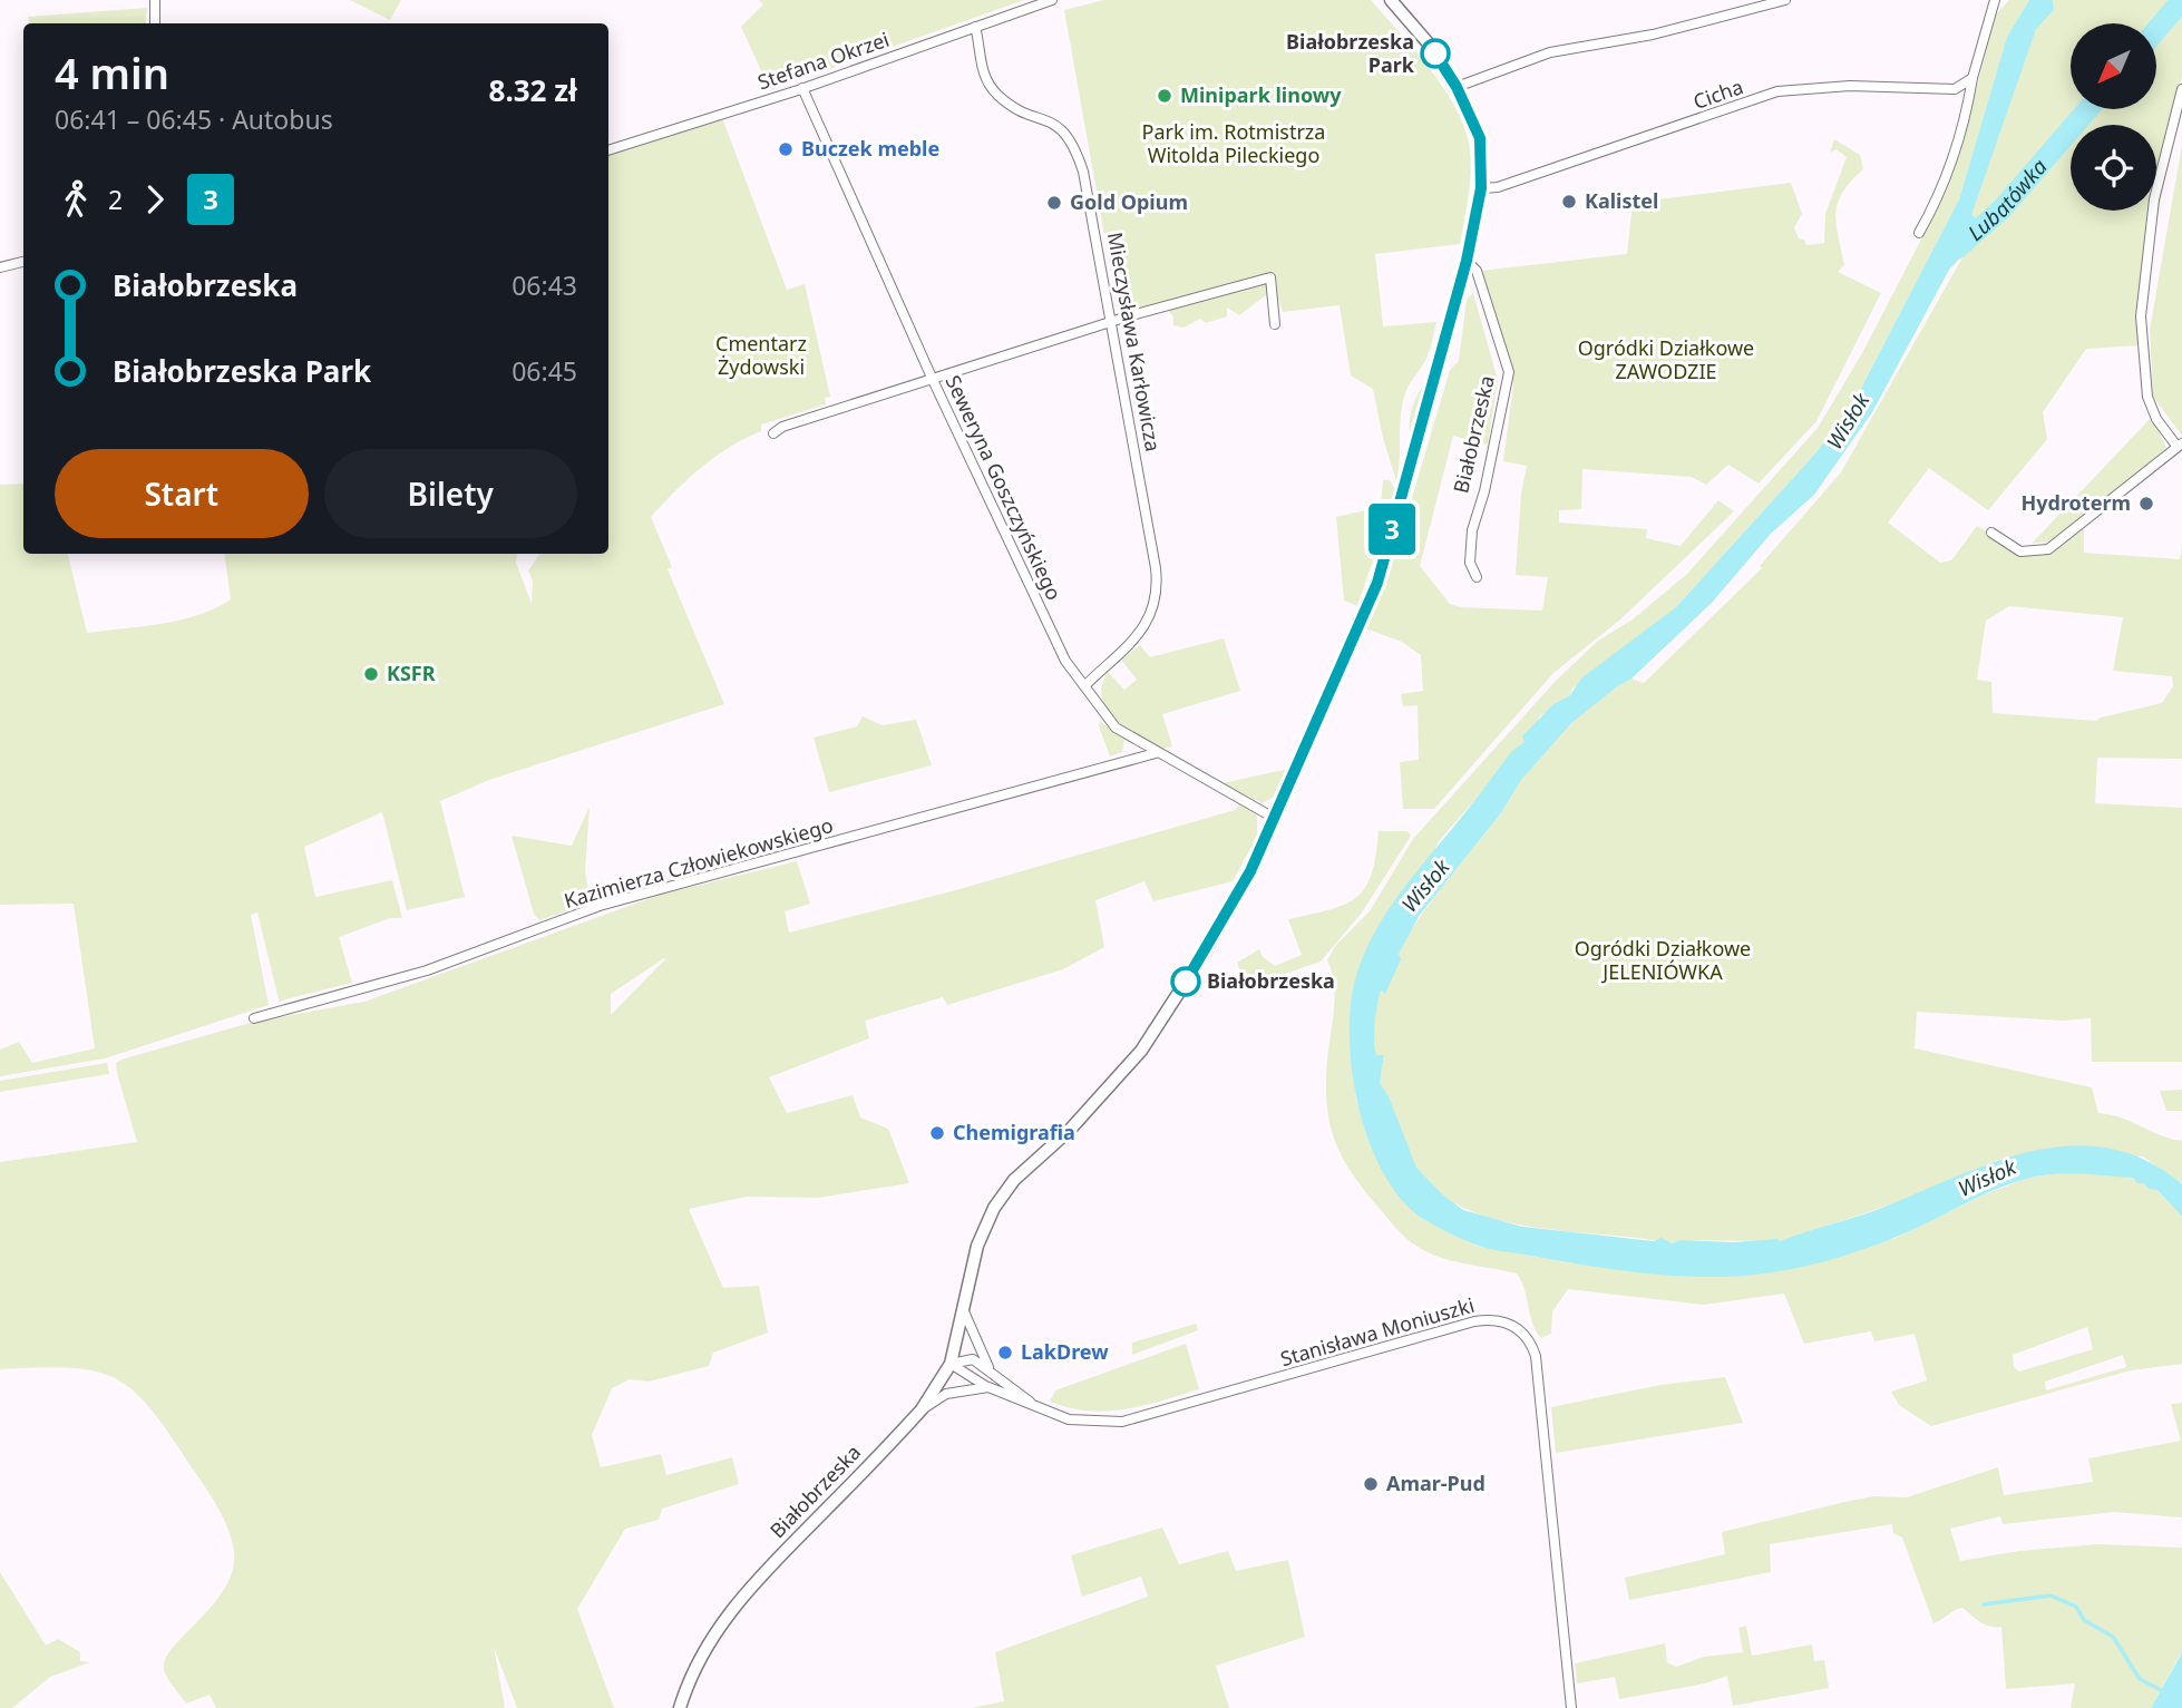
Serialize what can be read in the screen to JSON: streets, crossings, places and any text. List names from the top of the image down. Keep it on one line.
{"streets":{"street":["Stefana Okrzei","Cicha","Mieczysława Karłowicza","Białobrzeska","Seweryna Goszczyńskiego","Kazimierza Człowiekowskiego","Stanisława Moniuszki"]},"crossings":[["Stefana Okrzei","Mieczysława Karłowicza"],["Stefana Okrzei","Seweryna Goszczyńskiego"],["Cicha","Białobrzeska"],["Mieczysława Karłowicza","Seweryna Goszczyńskiego"],["Białobrzeska","Seweryna Goszczyńskiego"],["Białobrzeska","Stanisława Moniuszki"],["Seweryna Goszczyńskiego","Kazimierza Człowiekowskiego"]],"water":["Lubatówka","Wisłok"],"parks":["Park im. Rotmistrza Witolda Pileckiego","Cmentarz Żydowski","Ogródki Działkowe ZAWODZIE","Ogródki Działkowe JELENIÓWKA"],"places":["Białobrzeska Park","Minipark linowy","Buczek meble","Kalistel","Gold Opium","Hydroterm","KSFR","Białobrzeska","Chemigrafia","LakDrew","Amar-Pud"],"lines":["bus line 3"],"north":"bottom left","page":{"on_map":"3","heading":["4 min","06:41 – 06:45 · Autobus","8.32 zł"],"legs":["2","3"],"list":[{"name":"Białobrzeska","value":"06:43"},{"name":"Białobrzeska Park","value":"06:45"}],"buttons":["Start","Bilety"]}}
